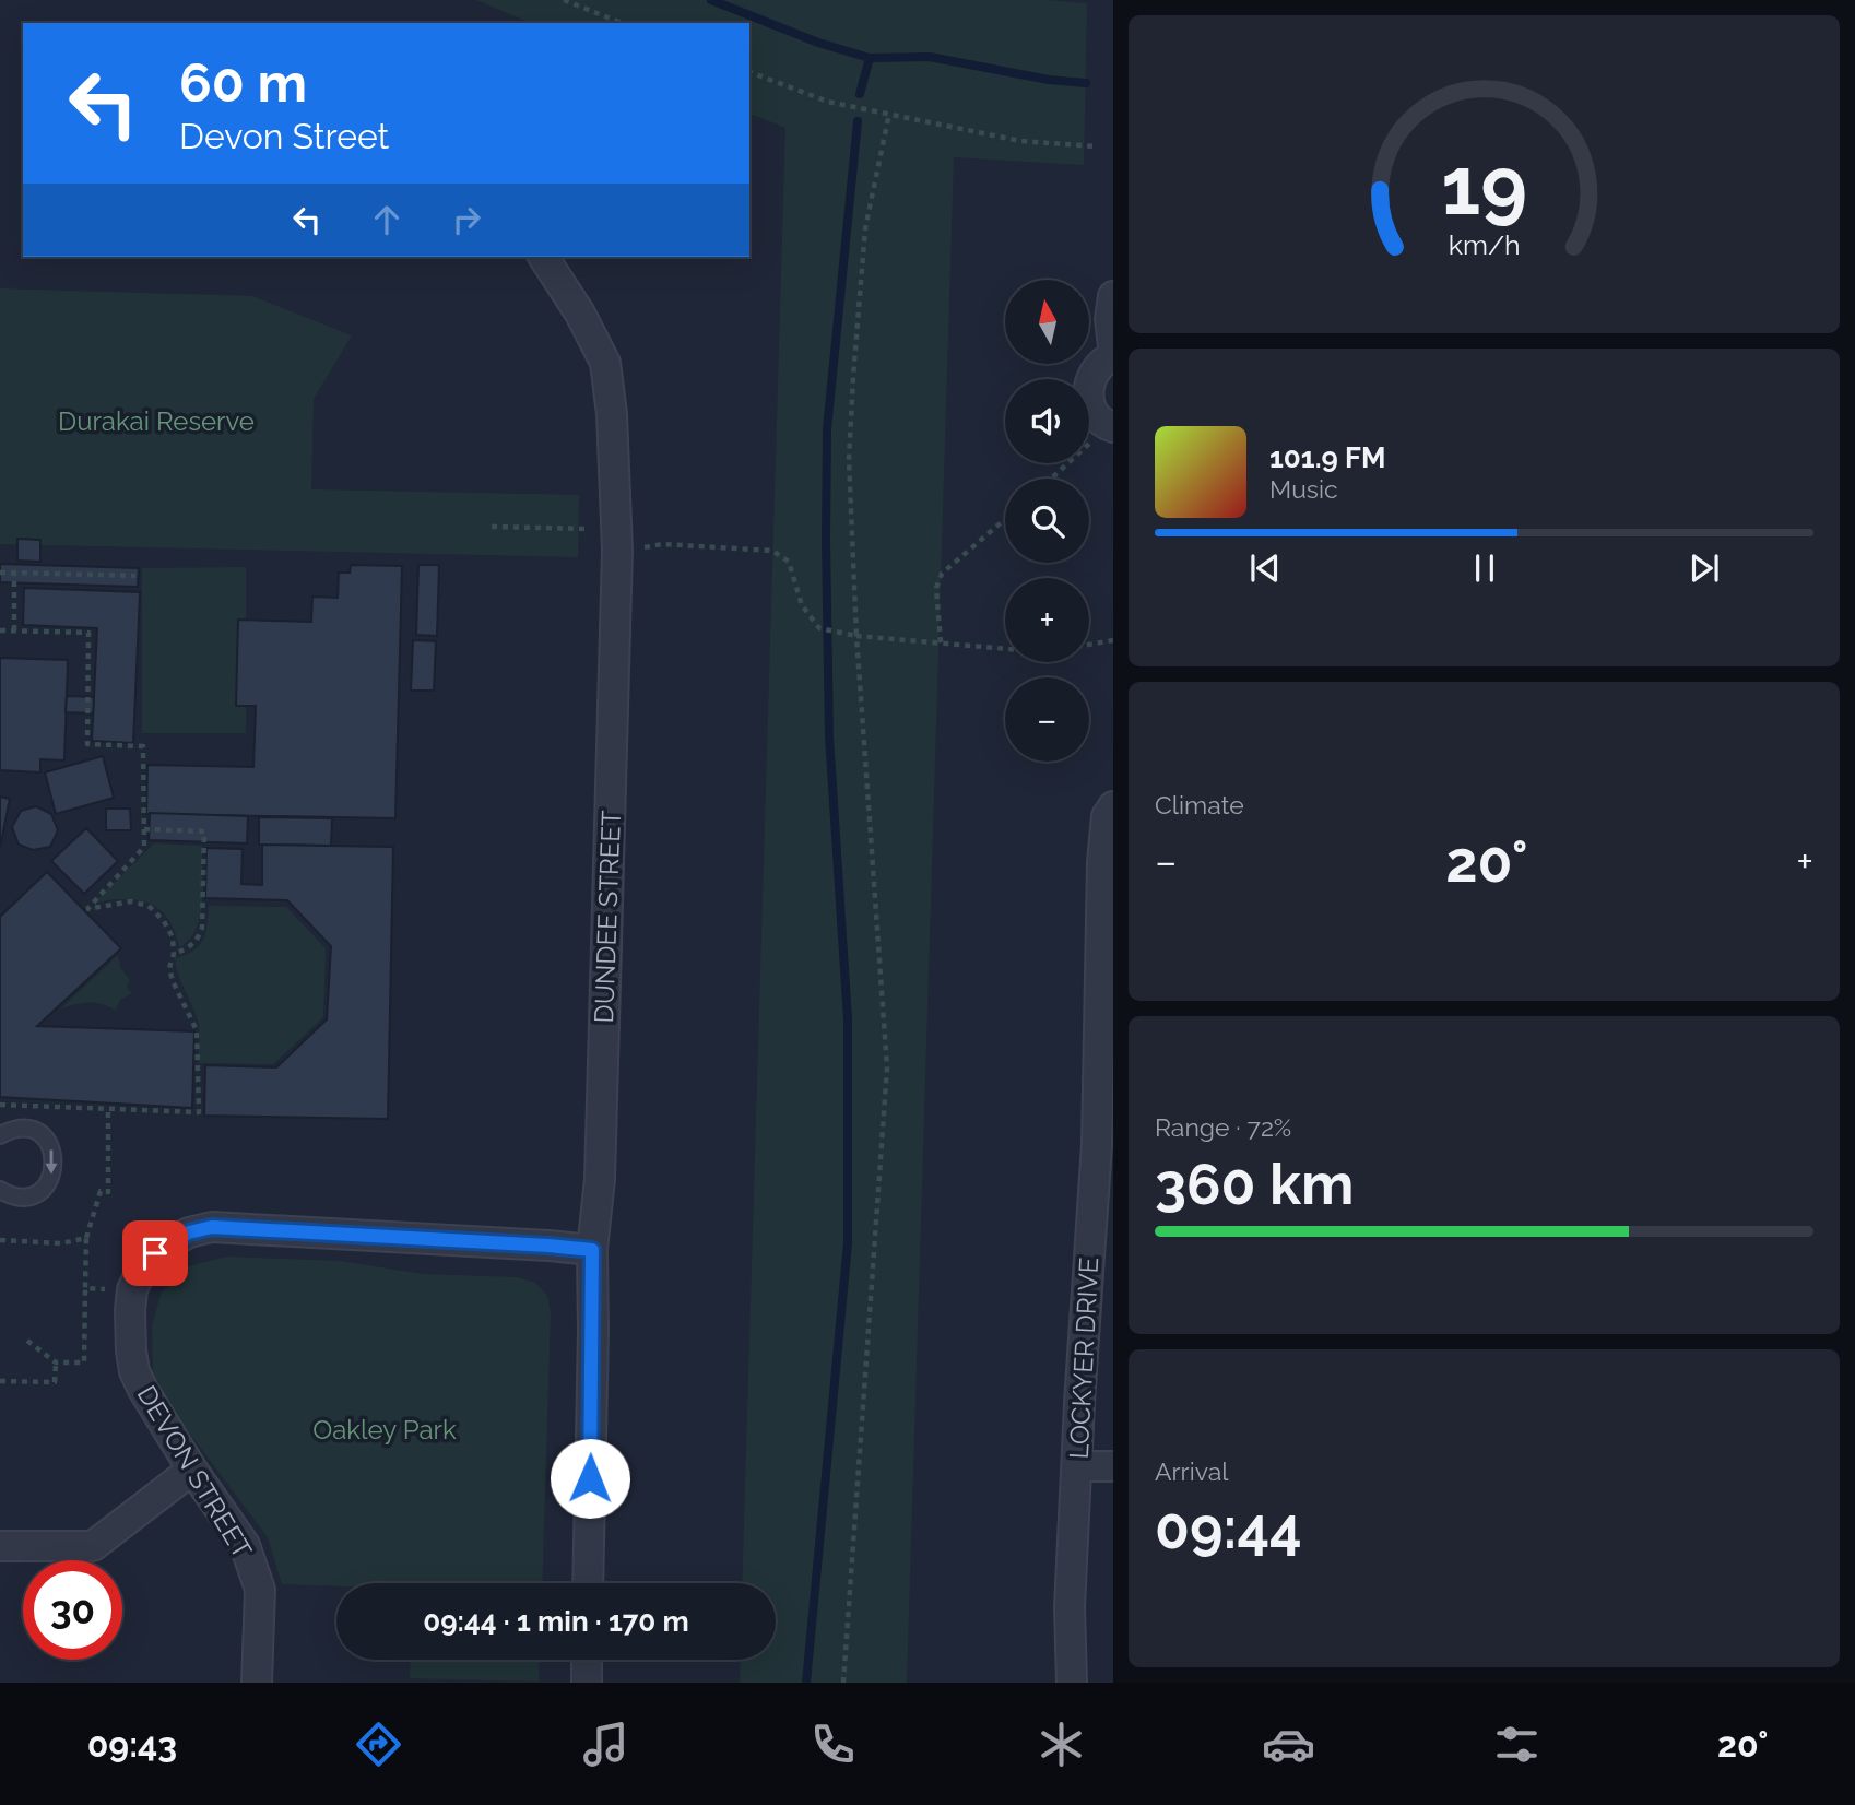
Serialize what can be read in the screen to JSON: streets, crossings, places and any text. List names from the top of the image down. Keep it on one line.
{"streets":{"street":["DUNDEE STREET","LOCKYER DRIVE","DEVON STREET"]},"crossings":[["DUNDEE STREET","DEVON STREET"]],"parks":["Durakai Reserve","Oakley Park"],"north":"top","page":{"turn":["60 m","Devon Street"],"map_buttons":["+","−"],"song":["101.9 FM","Music"],"tile":["Climate",["Range · 72%","360 km"],["Arrival","09:44"]],"heat":["−","20°","+"],"limit":"30","trip":"09:44 · 1 min · 170 m","tabs":["09:43","20°"],"gauge":["19","km/h"]}}
